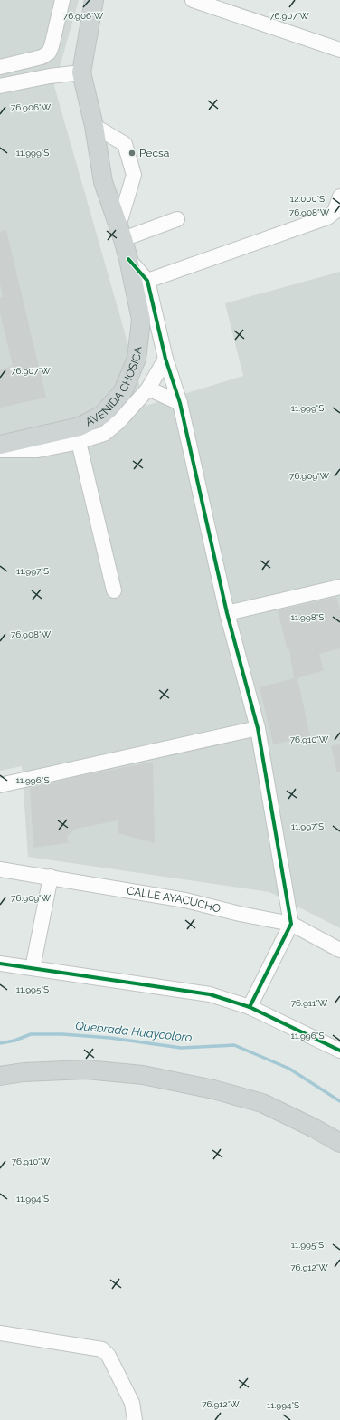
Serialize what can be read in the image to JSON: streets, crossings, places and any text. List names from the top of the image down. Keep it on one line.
{"streets":{"main road":["AVENIDA CHOSICA"],"street":["CALLE AYACUCHO"]},"water":["Quebrada Huaycoloro"],"places":["Pecsa"],"coordinates":["76.906°W","76.907°W","11.999°S","12.000°S","76.908°W","76.909°W","11.997°S","11.998°S","76.910°W","11.996°S","11.995°S","76.911°W","11.994°S","76.912°W"]}
